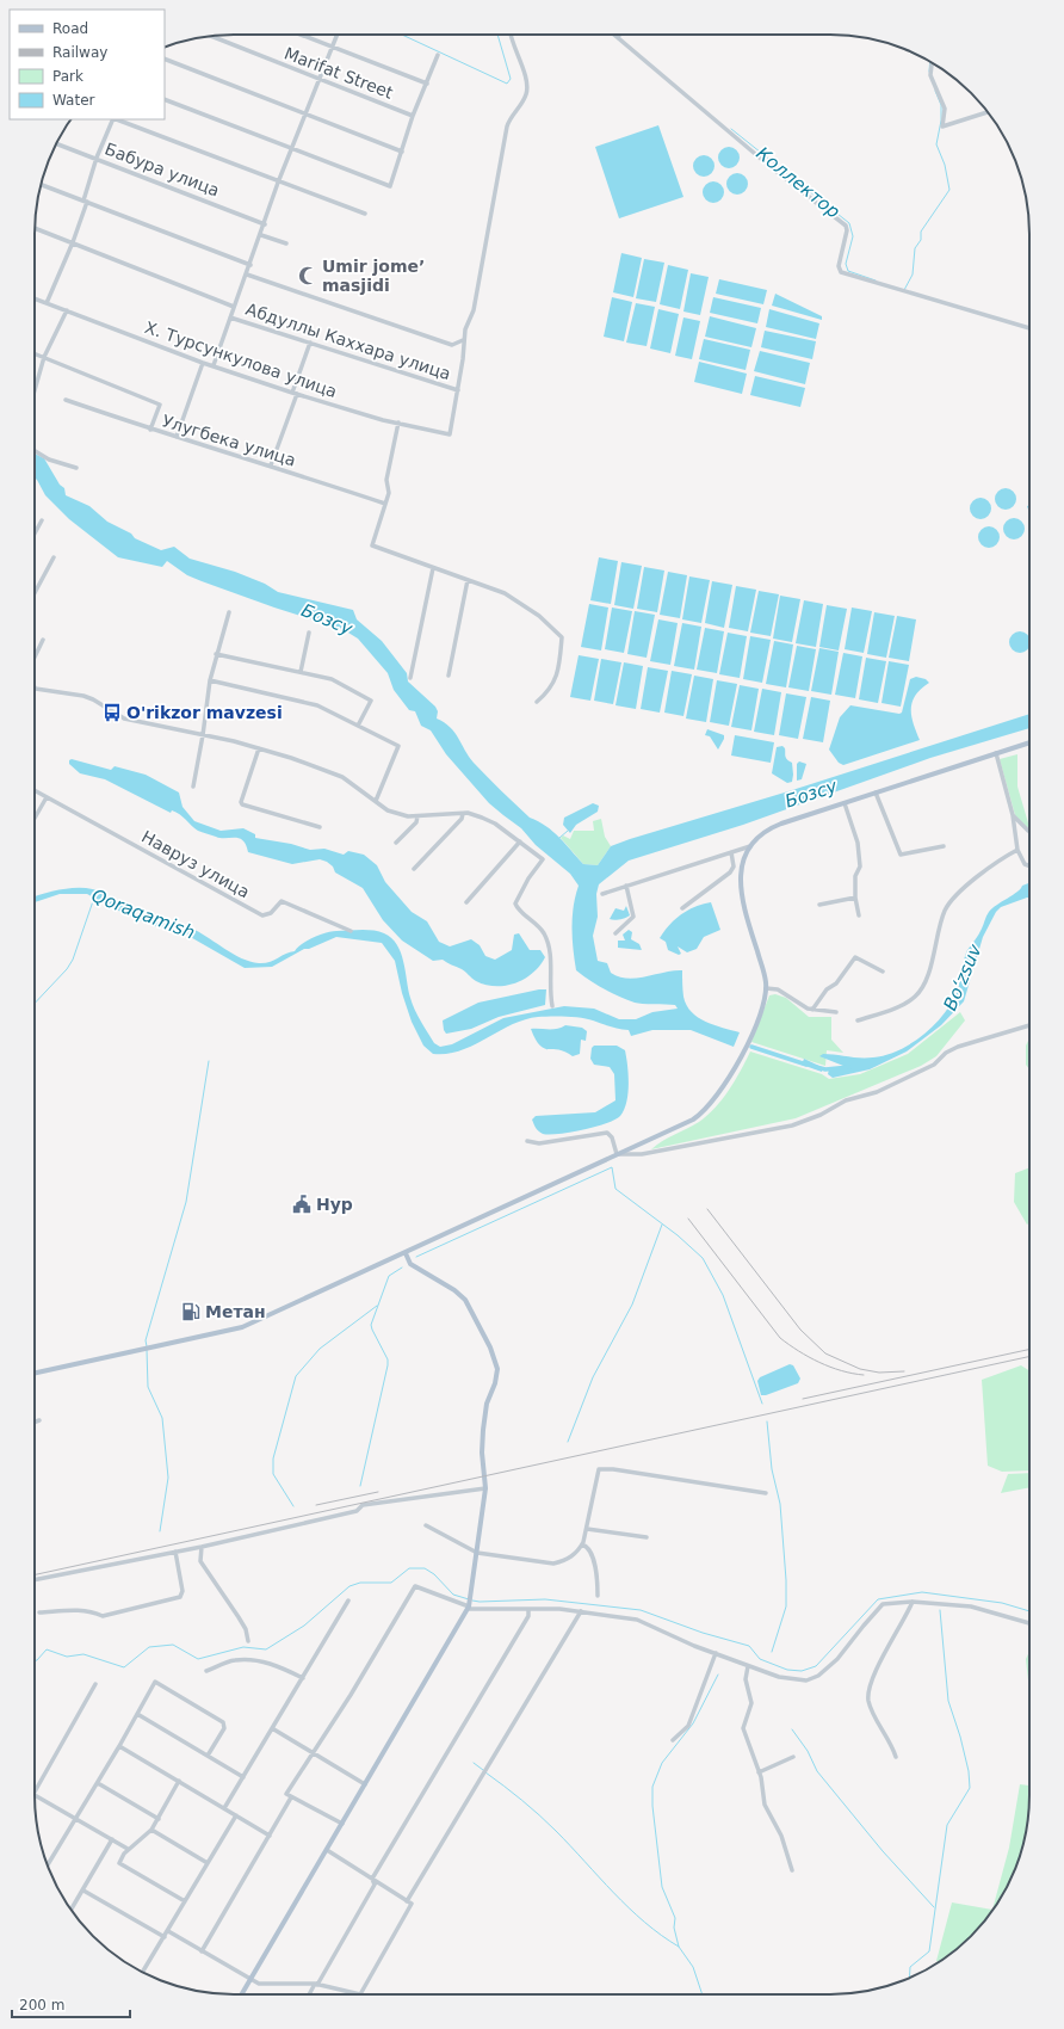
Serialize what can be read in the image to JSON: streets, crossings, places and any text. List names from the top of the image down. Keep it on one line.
{"streets":{"street":["Marifat Street","Бабура улица","Абдуллы Каххара улица","Х. Турсункулова улица","Улугбека улица","Навруз улица"]},"crossings":[["Абдуллы Каххара улица","Х. Турсункулова улица"]],"water":["Коллектор","Бозсу","Qoraqamish","Boʻzsuv"],"places":{"mosque":["Umir jome’ masjidi"],"bus stop":["O'rikzor mavzesi"],"public building":["Нур"],"fuel station":["Метан"]},"legend":["Road","Railway","Park","Water"],"scale_bar":"200 m"}
